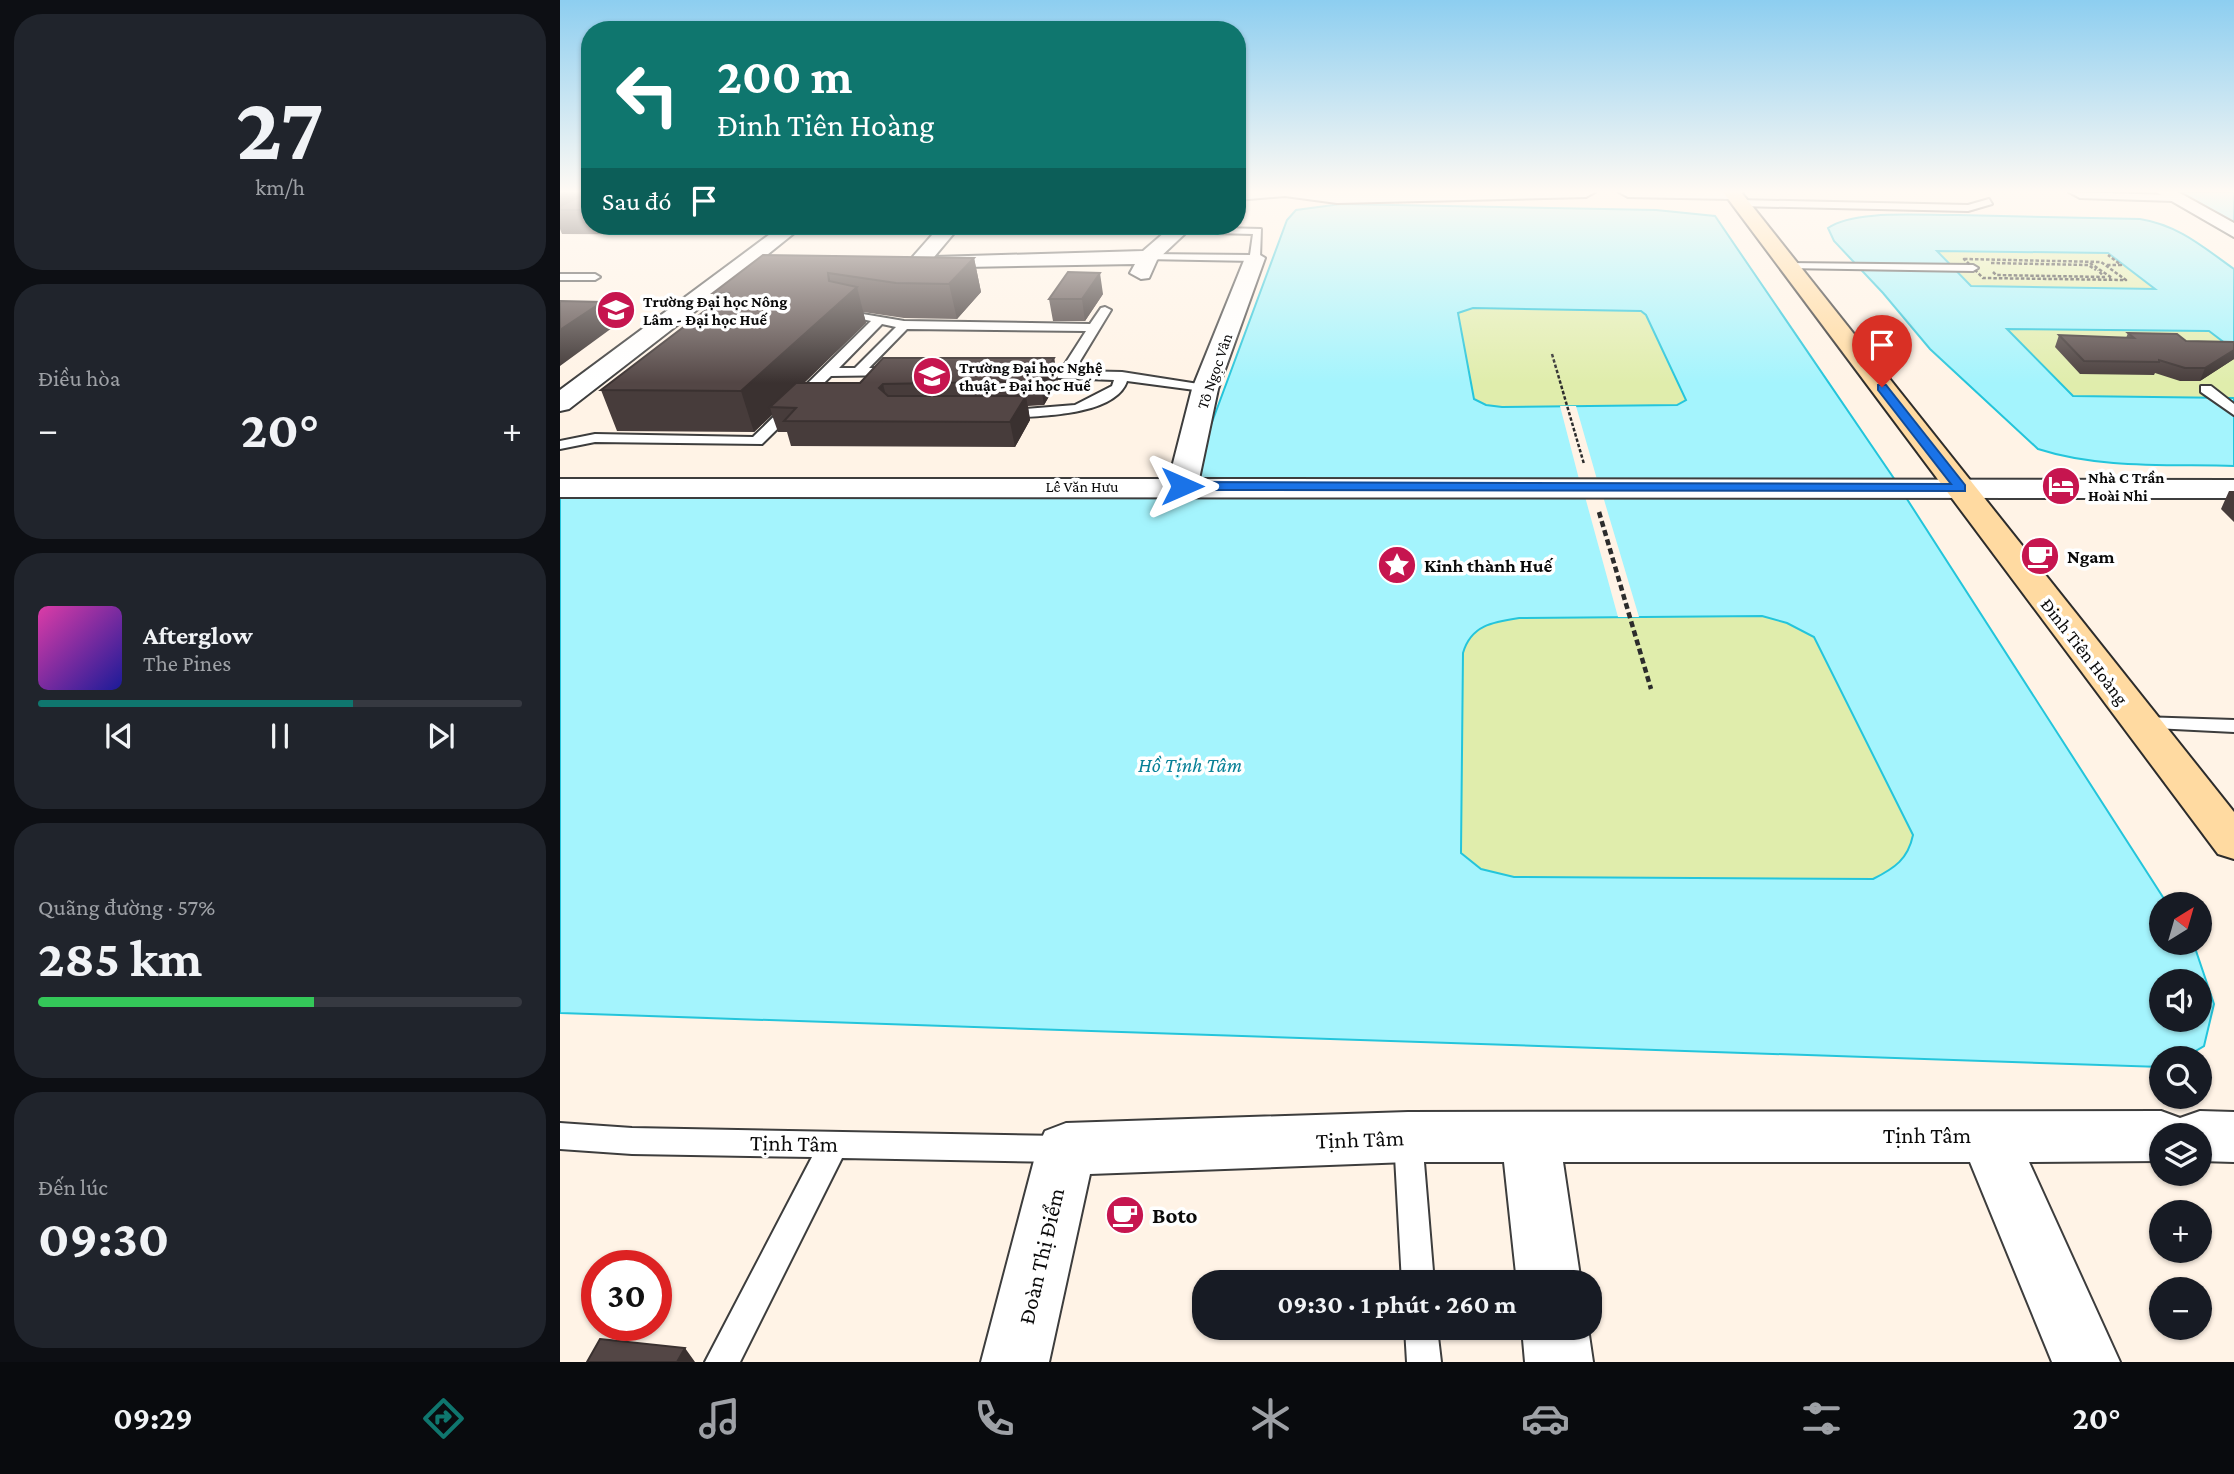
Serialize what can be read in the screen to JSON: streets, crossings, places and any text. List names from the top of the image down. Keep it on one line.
{"streets":{"main road":["Đinh Tiên Hoàng"],"street":["Tô Ngọc Vân","Lê Văn Hưu","Tịnh Tâm","Đoàn Thị Điểm"]},"crossings":[["Tô Ngọc Vân","Lê Văn Hưu"],["Lê Văn Hưu","Đinh Tiên Hoàng"],["Tịnh Tâm","Đoàn Thị Điểm"]],"water":["Hồ Tịnh Tâm"],"places":{"school or university":["Trường Đại học Nông Lâm - Đại học Huế","Trường Đại học Nghệ thuật - Đại học Huế"],"hotel":["Nhà C Trần Hoài Nhi"],"cafe":["Ngam","Boto"],"place":["Kinh thành Huế"]},"north":"top right","page":{"tile":[["27","km/h"],"Điều hòa",["Quãng đường · 57%","285 km"],["Đến lúc","09:30"]],"turn":["200 m","Đinh Tiên Hoàng"],"then":"Sau đó","heat":["−","20°","+"],"song":["Afterglow","The Pines"],"map_buttons":["+","−"],"limit":"30","trip":"09:30 · 1 phút · 260 m","tabs":["09:29","20°"]}}
